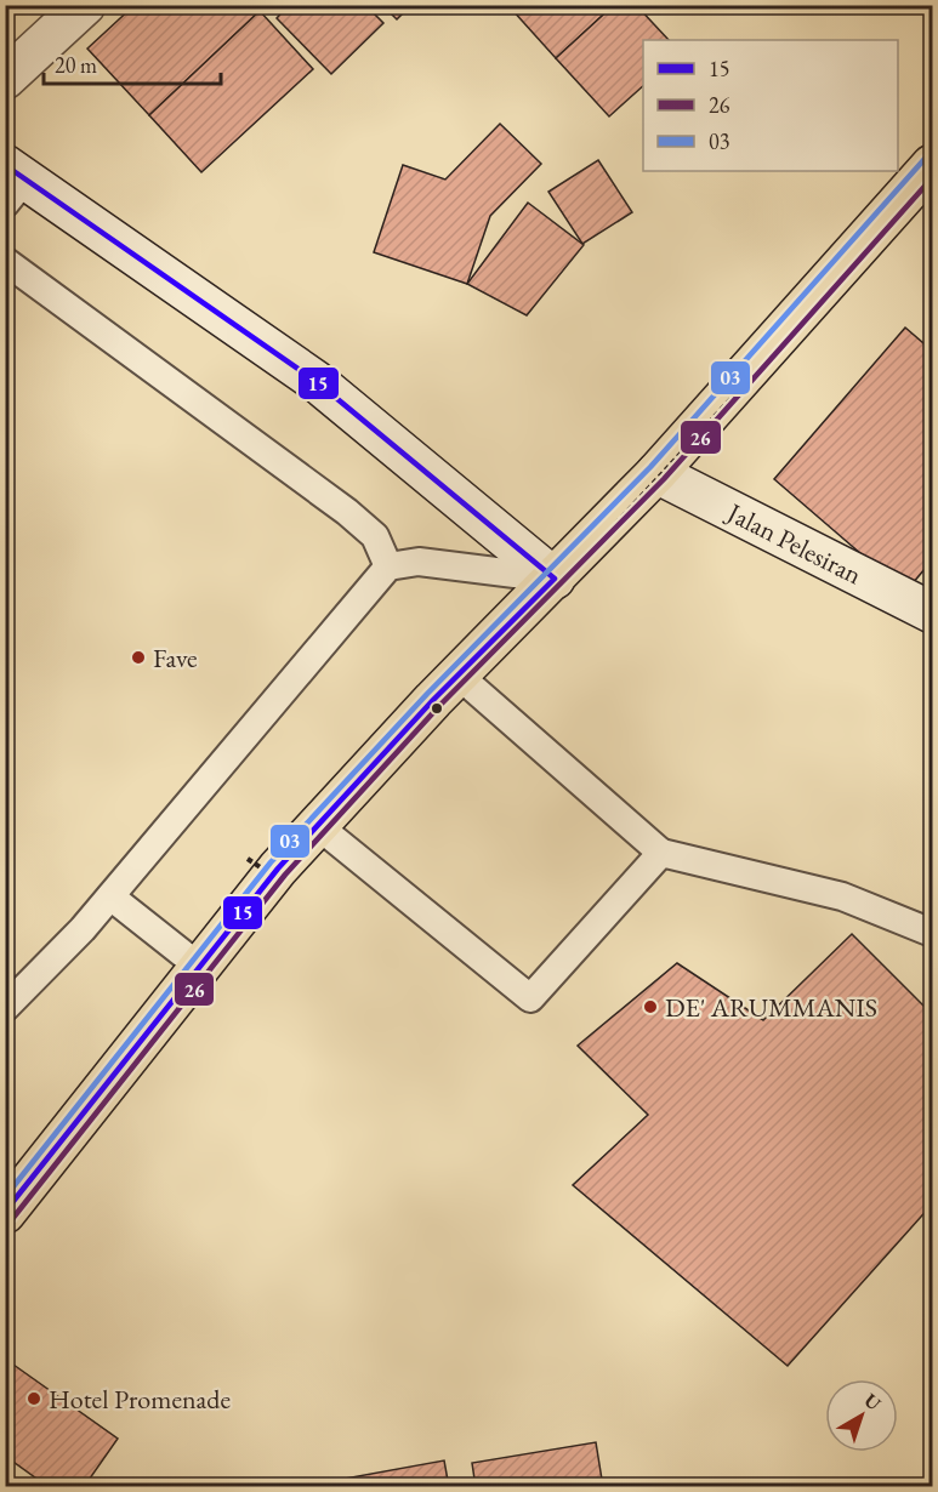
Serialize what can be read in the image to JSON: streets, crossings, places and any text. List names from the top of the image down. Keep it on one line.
{"streets":{"street":["Jalan Pelesiran"]},"places":["Fave","DE' ARUMMANIS","Hotel Promenade"],"lines":["transit line 03","transit line 15","transit line 26"],"legend":["15","26","03"],"scale_bar":"20 m","north":"top right"}
